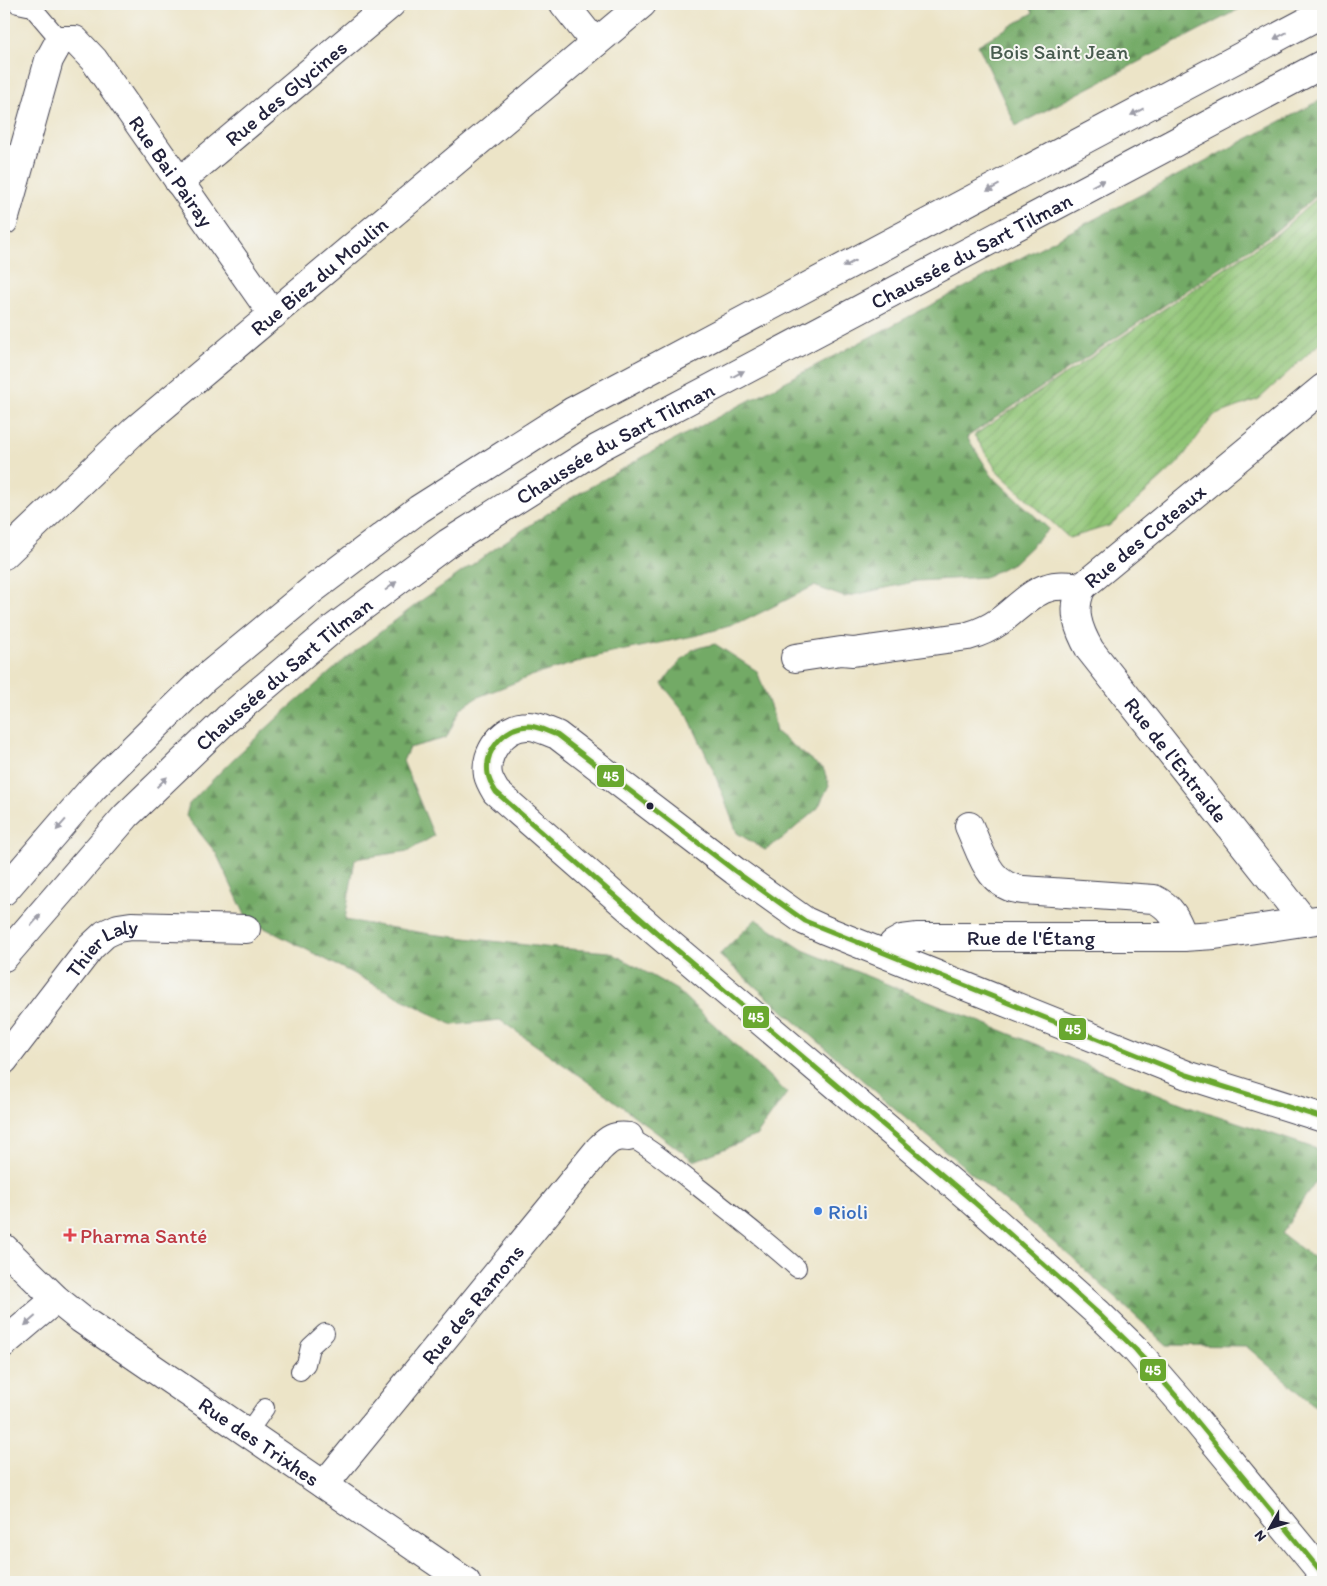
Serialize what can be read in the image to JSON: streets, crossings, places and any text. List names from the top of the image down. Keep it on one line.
{"streets":{"main road":["Rue des Glycines","Rue Bai Pairay","Chaussée du Sart Tilman","Rue Biez du Moulin","Rue des Coteaux","Rue de l'Entraide","Rue de l'Étang","Thier Laly","Rue des Ramons","Rue des Trixhes"]},"crossings":[["Rue des Glycines","Rue Bai Pairay"],["Rue Bai Pairay","Rue Biez du Moulin"],["Rue des Coteaux","Rue de l'Entraide"],["Rue de l'Entraide","Rue de l'Étang"],["Rue des Ramons","Rue des Trixhes"]],"parks":["Bois Saint Jean"],"places":{"other":["Rioli"],"health":["Pharma Santé"]},"lines":["transit line 45"],"north":"bottom left"}
